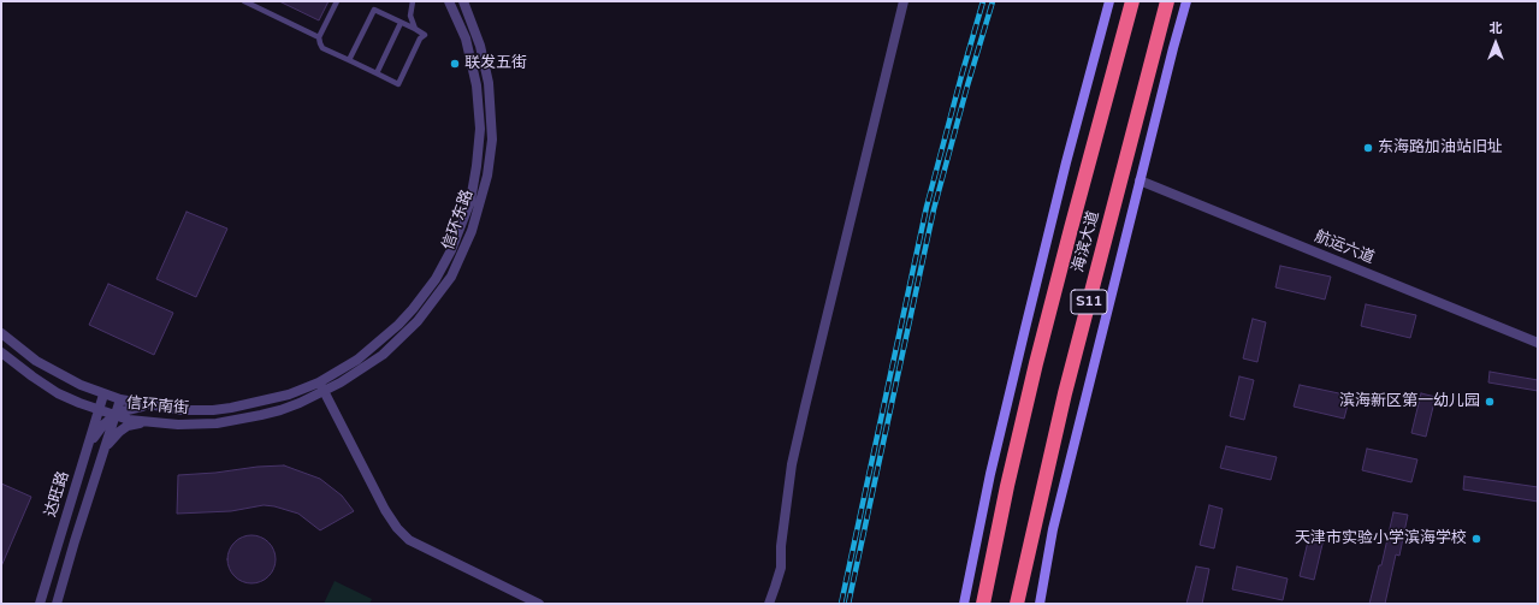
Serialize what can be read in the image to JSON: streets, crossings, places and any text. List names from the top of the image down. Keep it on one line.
{"streets":{"highway":["海滨大道","S11"],"street":["信环东路","航运六道","信环南街","达旺路"]},"crossings":[["信环东路","信环南街"],["信环南街","达旺路"]],"places":["联发五街","东海路加油站旧址","滨海新区第一幼儿园","天津市实验小学滨海学校"],"north":"top"}
